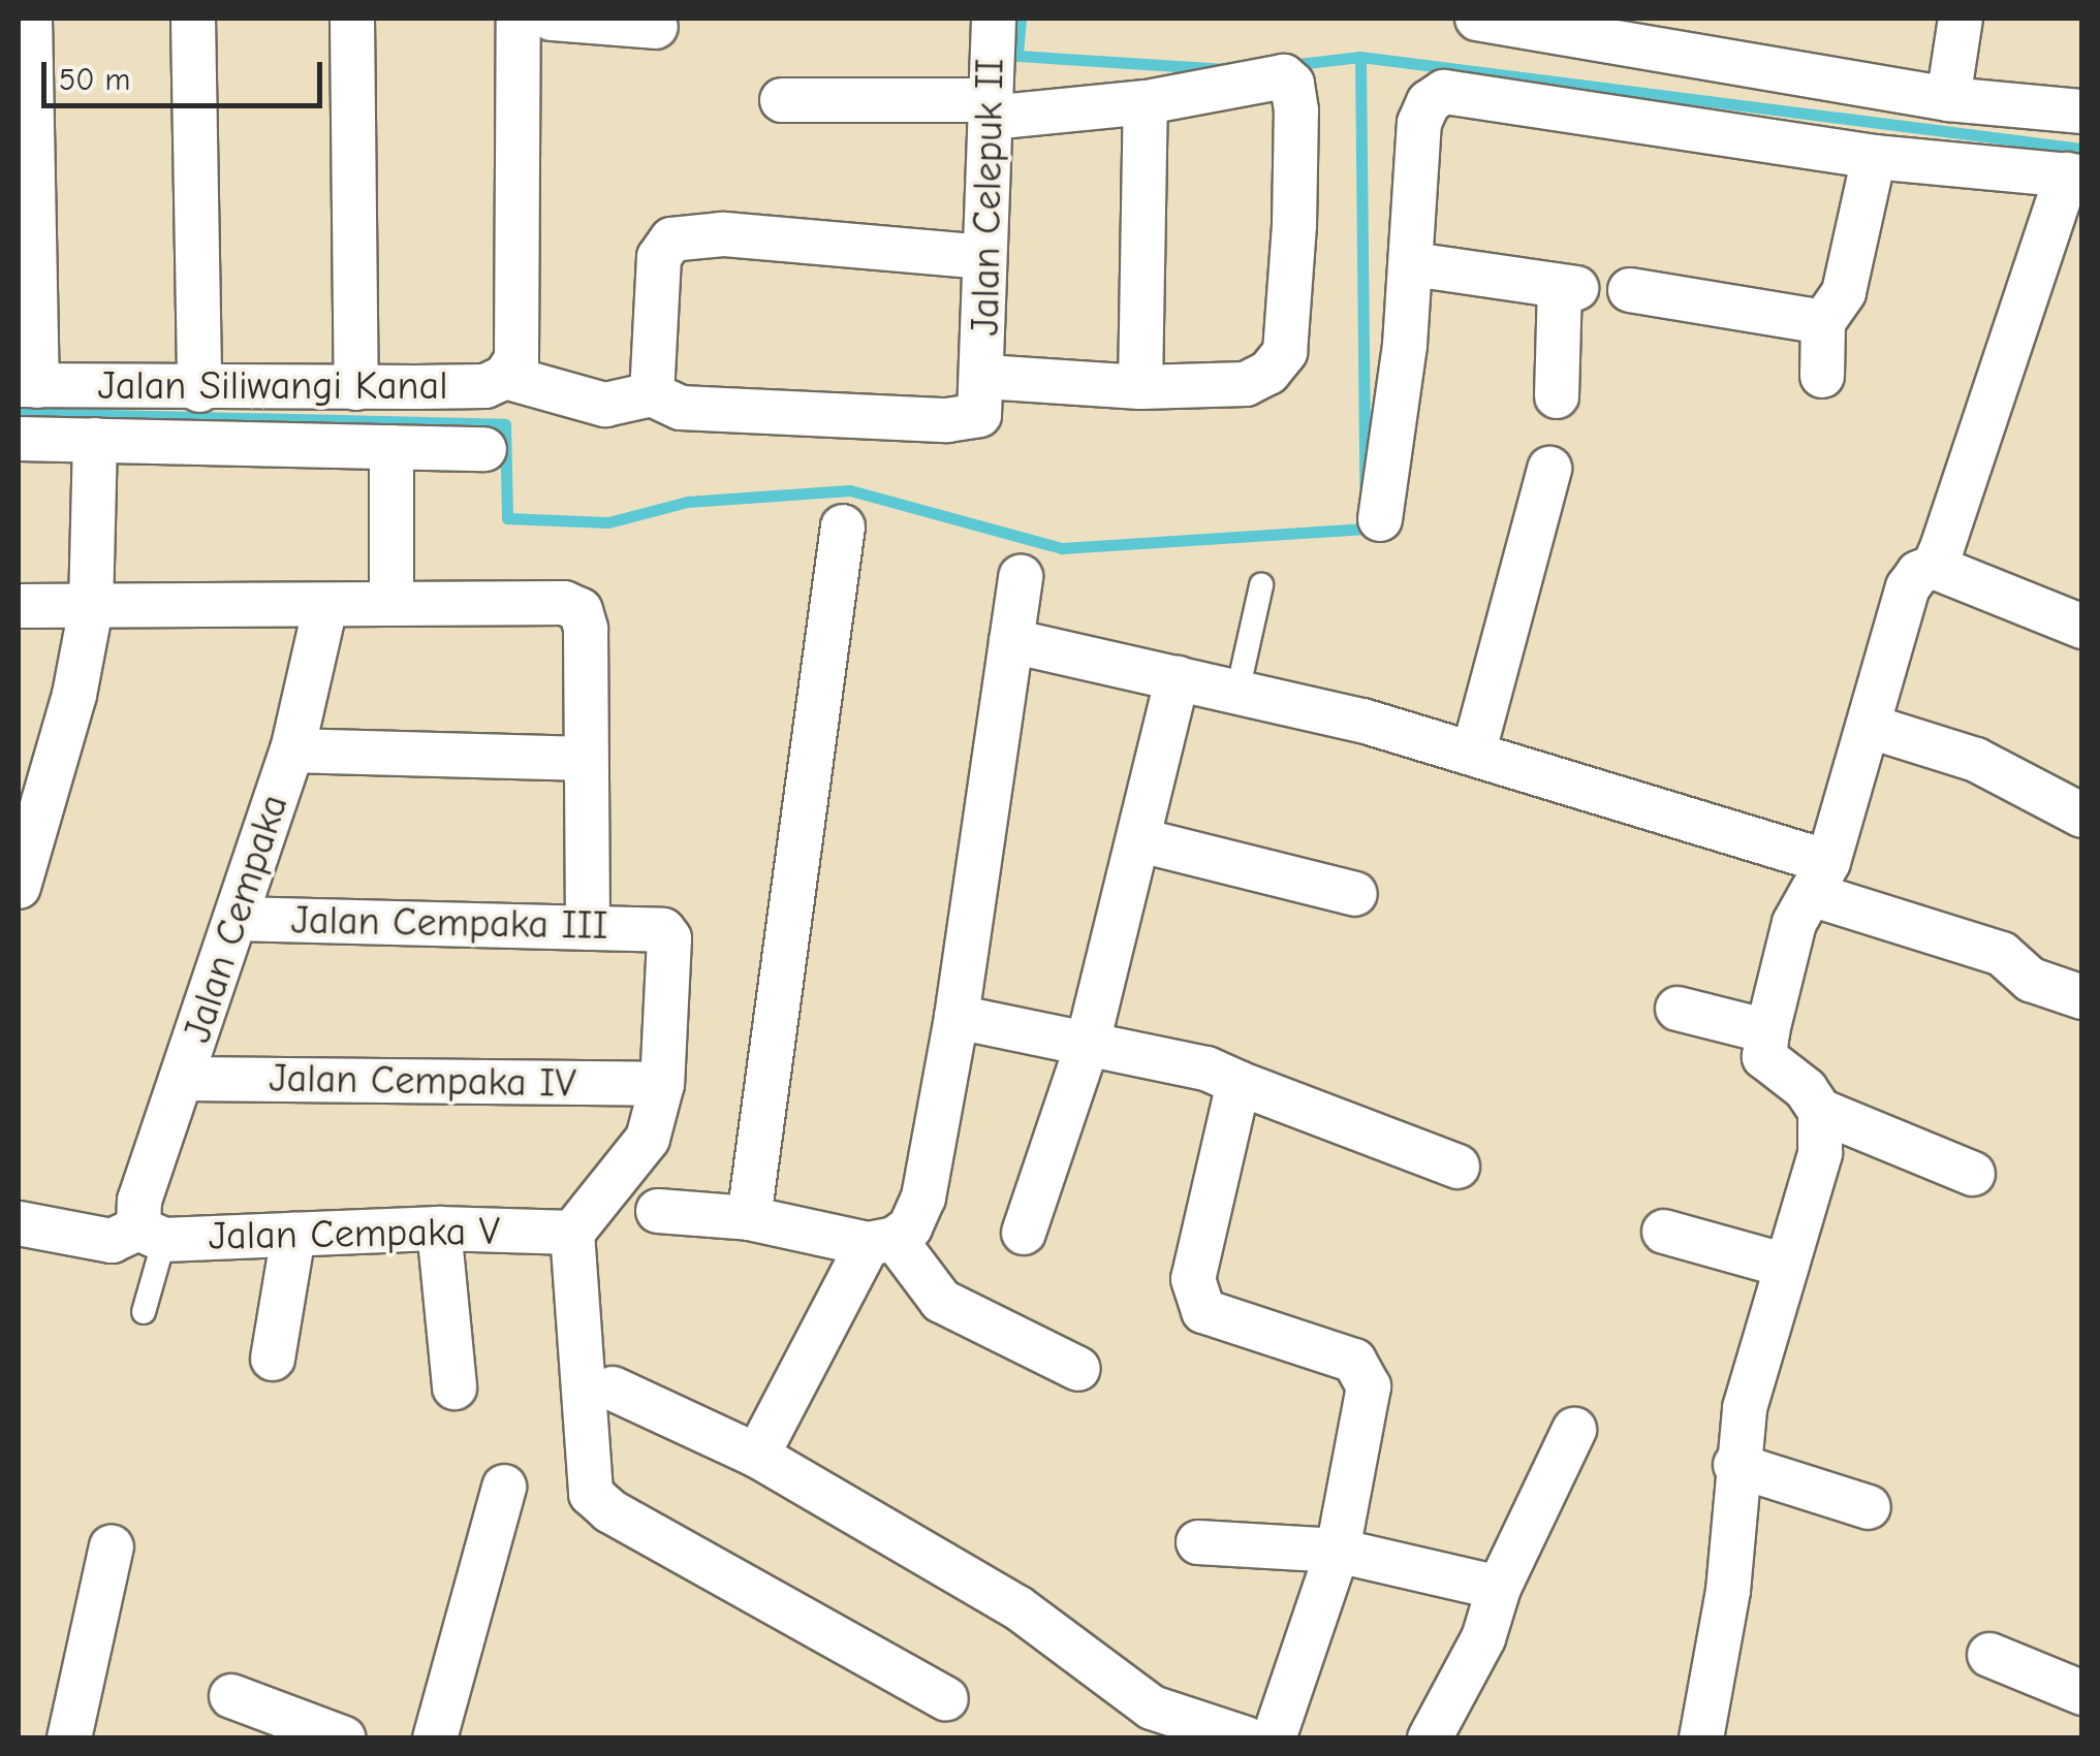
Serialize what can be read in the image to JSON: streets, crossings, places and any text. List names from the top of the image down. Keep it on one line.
{"streets":{"street":["Jalan Celepuk II","Jalan Siliwangi Kanal","Jalan Cempaka","Jalan Cempaka III","Jalan Cempaka IV","Jalan Cempaka V"]},"crossings":[["Jalan Cempaka","Jalan Cempaka III"],["Jalan Cempaka","Jalan Cempaka IV"],["Jalan Cempaka","Jalan Cempaka V"],["Jalan Cempaka III","Jalan Cempaka IV"]],"scale_bar":"50 m"}
